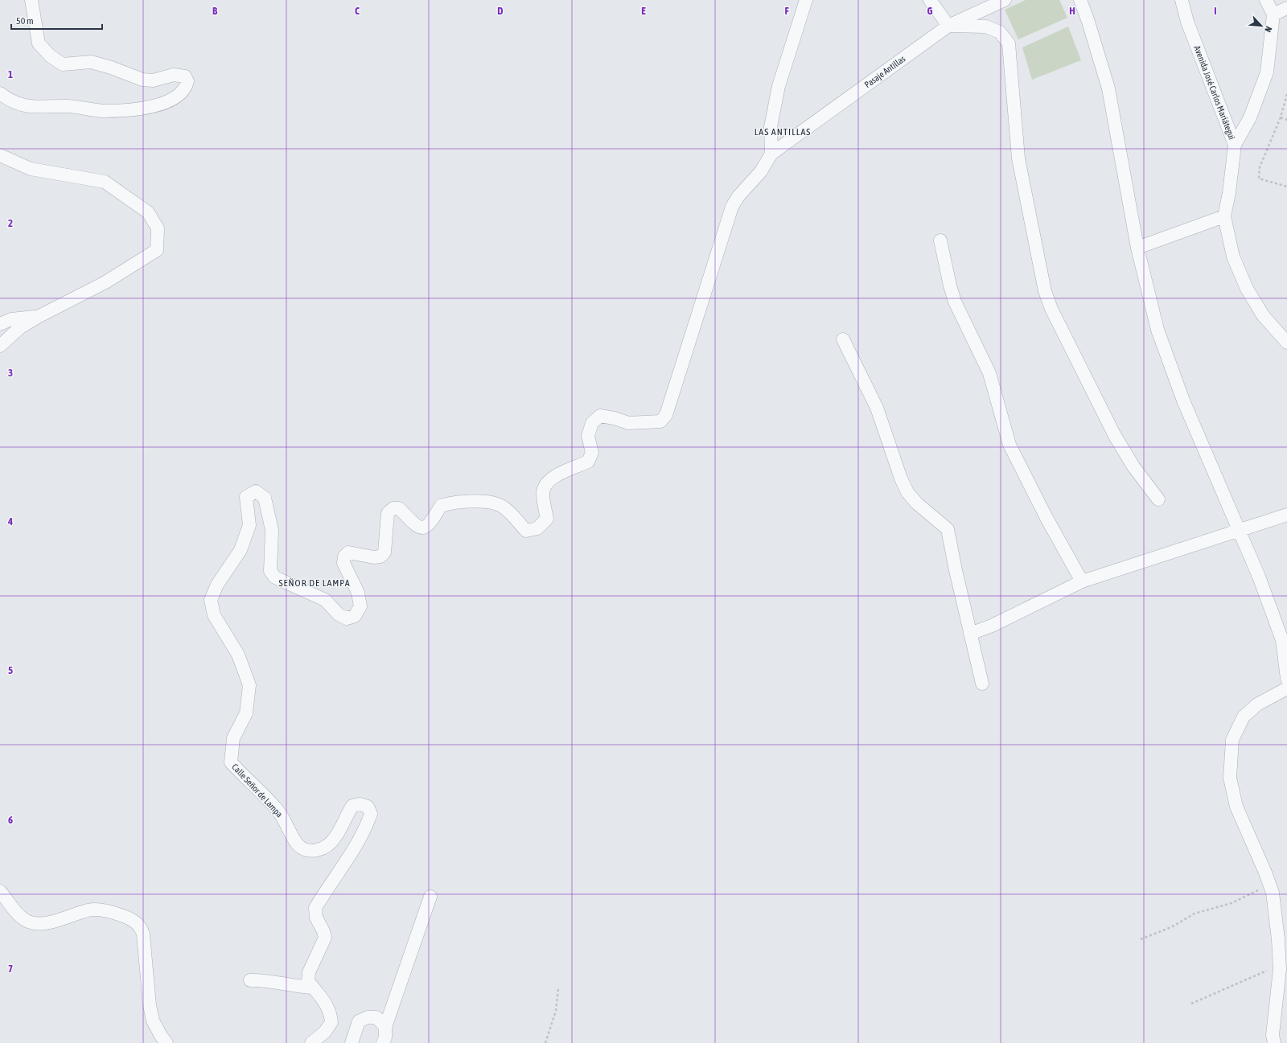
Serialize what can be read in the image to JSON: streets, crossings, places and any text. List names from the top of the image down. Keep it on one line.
{"streets":{"street":["Pasaje Antillas","Avenida José Carlos Mariátegui","Calle Señor de Lampa"]},"crossings":[["Pasaje Antillas","Calle Señor de Lampa"]],"districts":["LAS ANTILLAS","SEÑOR DE LAMPA"],"scale_bar":"50 m","north":"bottom right","grid":{"columns":["B","C","D","E","F","G","H","I"],"rows":["1","2","3","4","5","6","7"]}}
